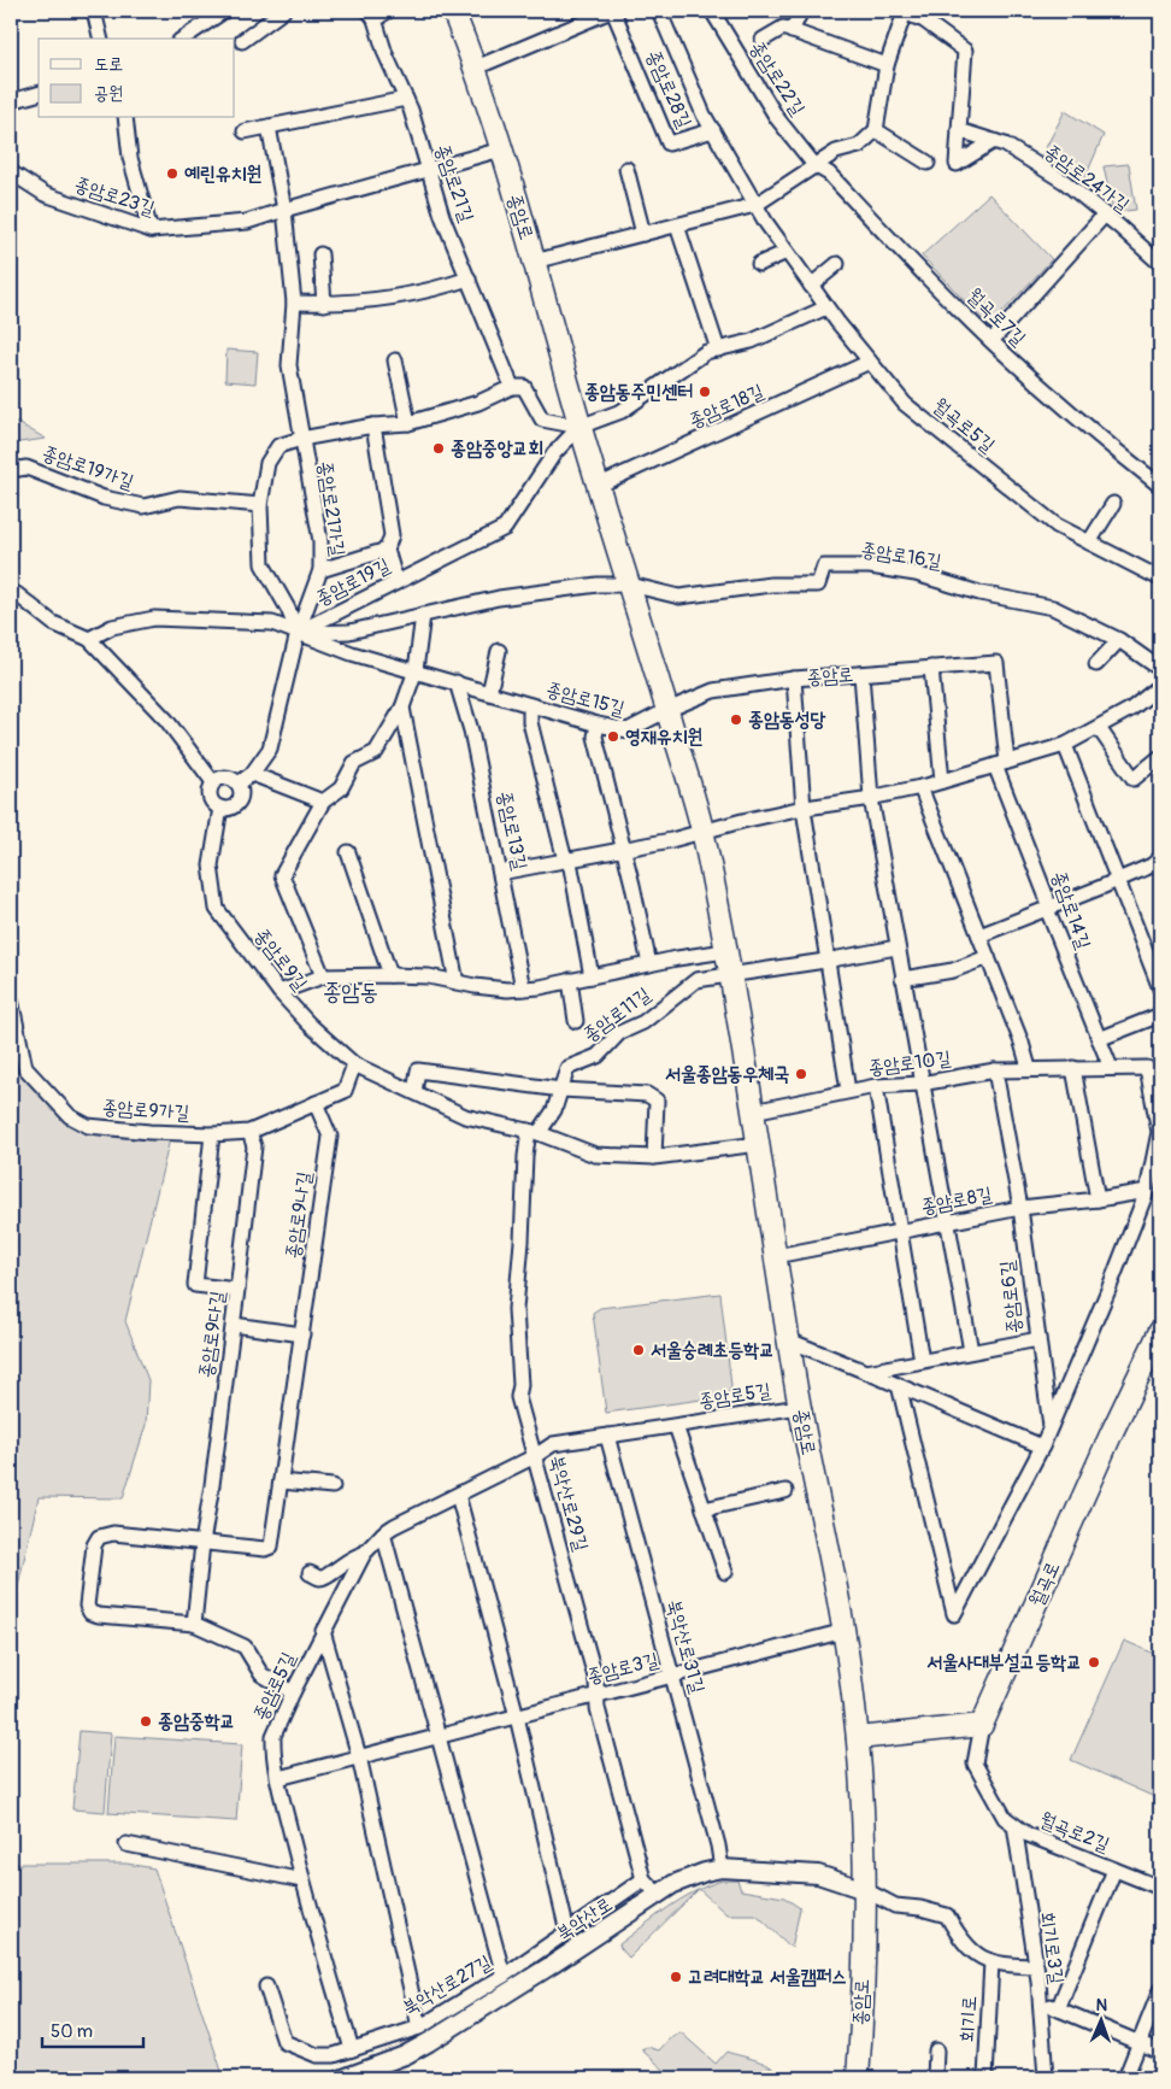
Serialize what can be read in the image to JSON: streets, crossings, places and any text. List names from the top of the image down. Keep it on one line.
{"streets":{"main road":["종암로","월곡로"],"street":["종암로22길","종암로28길","종암로24가길","종암로21길","종암로23길","월곡로7길","종암로18길","월곡로5길","종암로19가길","종암로21가길","종암로16길","종암로19길","종암로15길","종암로13길","종암로14길","종암로9길","종암로11길","종암로10길","종암로9가길","종암로8길","종암로9나길","종암로6길","종암로9다길","종암로5길","북악산로29길","북악산로31길","종암로3길","월곡로2길","북악산로","회기로3길","북악산로27길","회기로"]},"crossings":[["종암로22길","월곡로7길"],["종암로28길","월곡로5길"],["종암로21길","종암로23길"],["종암로21길","종암로21가길"],["종암로23길","종암로"],["종암로","종암로18길"],["종암로","종암로16길"],["종암로","종암로19길"],["종암로","종암로15길"],["종암로","종암로14길"],["종암로","종암로9길"],["종암로","종암로11길"],["종암로","종암로10길"],["종암로","종암로8길"],["종암로","종암로5길"],["종암로","종암로3길"],["종암로","북악산로"],["종암로18길","월곡로5길"],["종암로19가길","종암로21가길"],["종암로21가길","종암로19길"],["종암로21가길","종암로15길"],["종암로19길","종암로15길"],["종암로15길","종암로13길"],["종암로14길","종암로10길"],["종암로9길","종암로9가길"],["종암로9길","북악산로29길"],["종암로10길","종암로8길"],["종암로10길","종암로6길"],["종암로9가길","종암로9나길"],["종암로9가길","종암로9다길"],["종암로8길","종암로6길"],["종암로9나길","종암로9다길"],["종암로5길","북악산로29길"],["종암로5길","북악산로31길"],["종암로5길","종암로3길"],["종암로5길","북악산로27길"],["북악산로29길","종암로3길"],["북악산로29길","북악산로27길"],["월곡로","월곡로2길"],["북악산로31길","종암로3길"],["북악산로31길","북악산로"],["월곡로2길","회기로3길"]],"districts":["종암동"],"places":["예린유치원","종암동주민센터","종암중앙교회","종암동성당","영재유치원","서울종암동우체국","서울숭례초등학교","서울사대부설고등학교","종암중학교","고려대학교 서울캠퍼스"],"legend":["도로","공원"],"scale_bar":"50 m","north":"top"}
